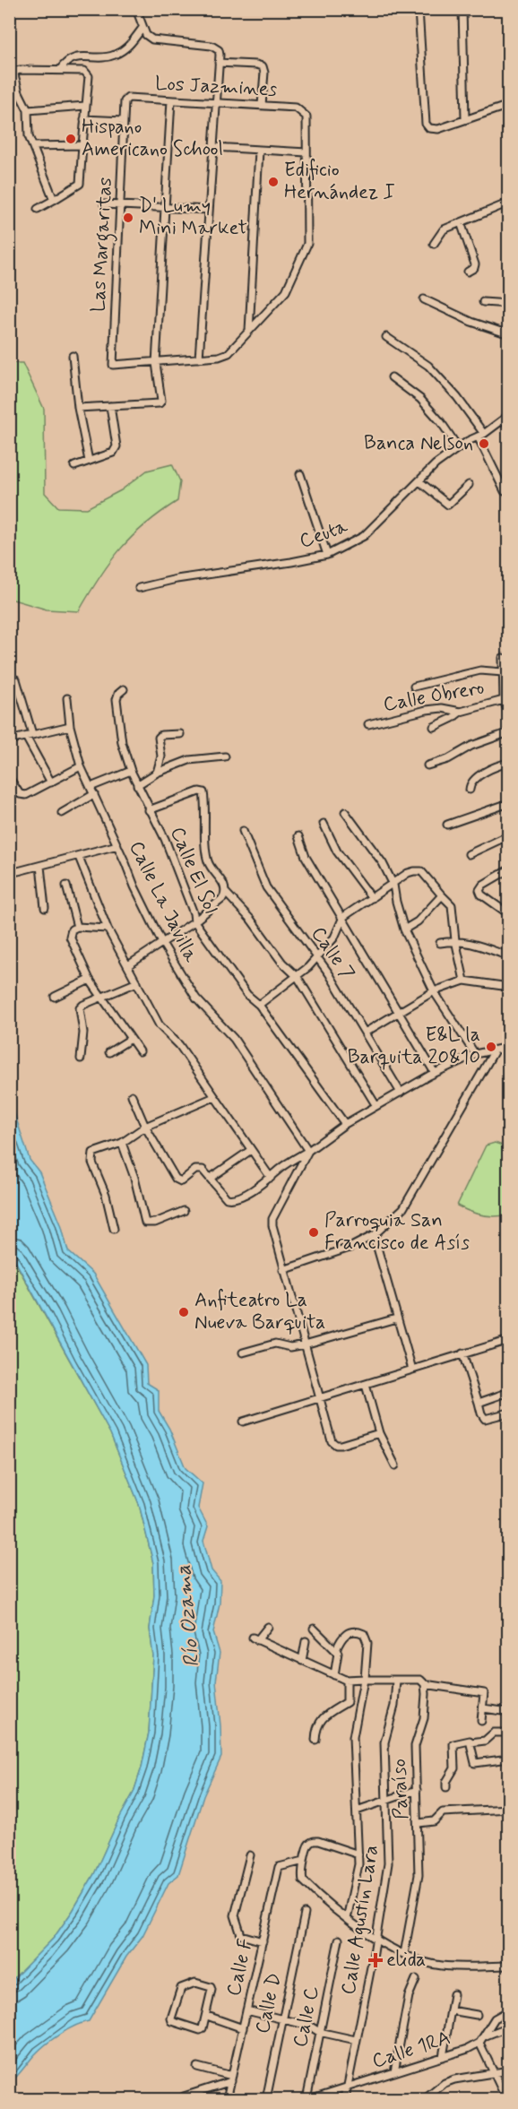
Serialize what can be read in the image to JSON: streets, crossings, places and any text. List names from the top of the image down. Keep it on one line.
{"streets":{"street":["Los Jazmines","Las Margaritas","Ceuta","Calle Obrero","Calle El Sol","Calle La Javilla","Calle 7","Paraíso","Calle Agustín Lara","Calle F","Calle D","Calle C","Calle 1RA"]},"crossings":[["Los Jazmines","Las Margaritas"],["Calle Agustín Lara","Calle 1RA"],["Calle C","Calle 1RA"]],"water":["Río Ozama"],"places":{"other":["Hispano Americano School","Edificio Hernández I","D' Lumy Mini Market","Banca Nelson","E&L la Barquita 20&10","Parroquia San Francisco de Asís","Anfiteatro La Nueva Barquita"],"health":["elida"]}}
